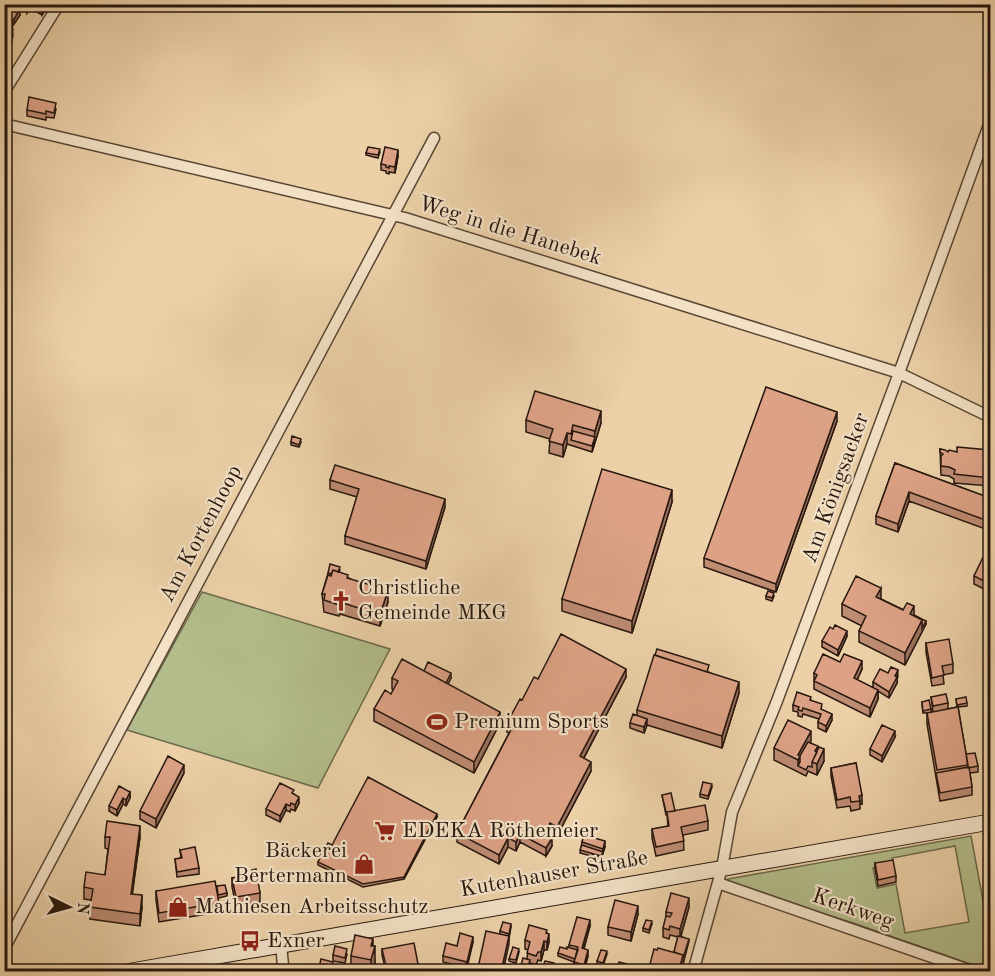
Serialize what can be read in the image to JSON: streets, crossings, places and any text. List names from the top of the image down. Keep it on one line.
{"streets":{"street":["Weg in die Hanebek","Am Königsacker","Am Kortenhoop","Kutenhauser Straße","Kerkweg"]},"crossings":[["Weg in die Hanebek","Am Königsacker"],["Weg in die Hanebek","Am Kortenhoop"],["Am Königsacker","Kutenhauser Straße"],["Am Königsacker","Kerkweg"]],"places":{"church":["Christliche Gemeinde MKG"],"sports":["Premium Sports"],"supermarket":["EDEKA Röthemeier"],"shop":["Bäckerei Bertermann","Mathiesen Arbeitsschutz"],"bus stop":["Exner"]},"north":"right"}
